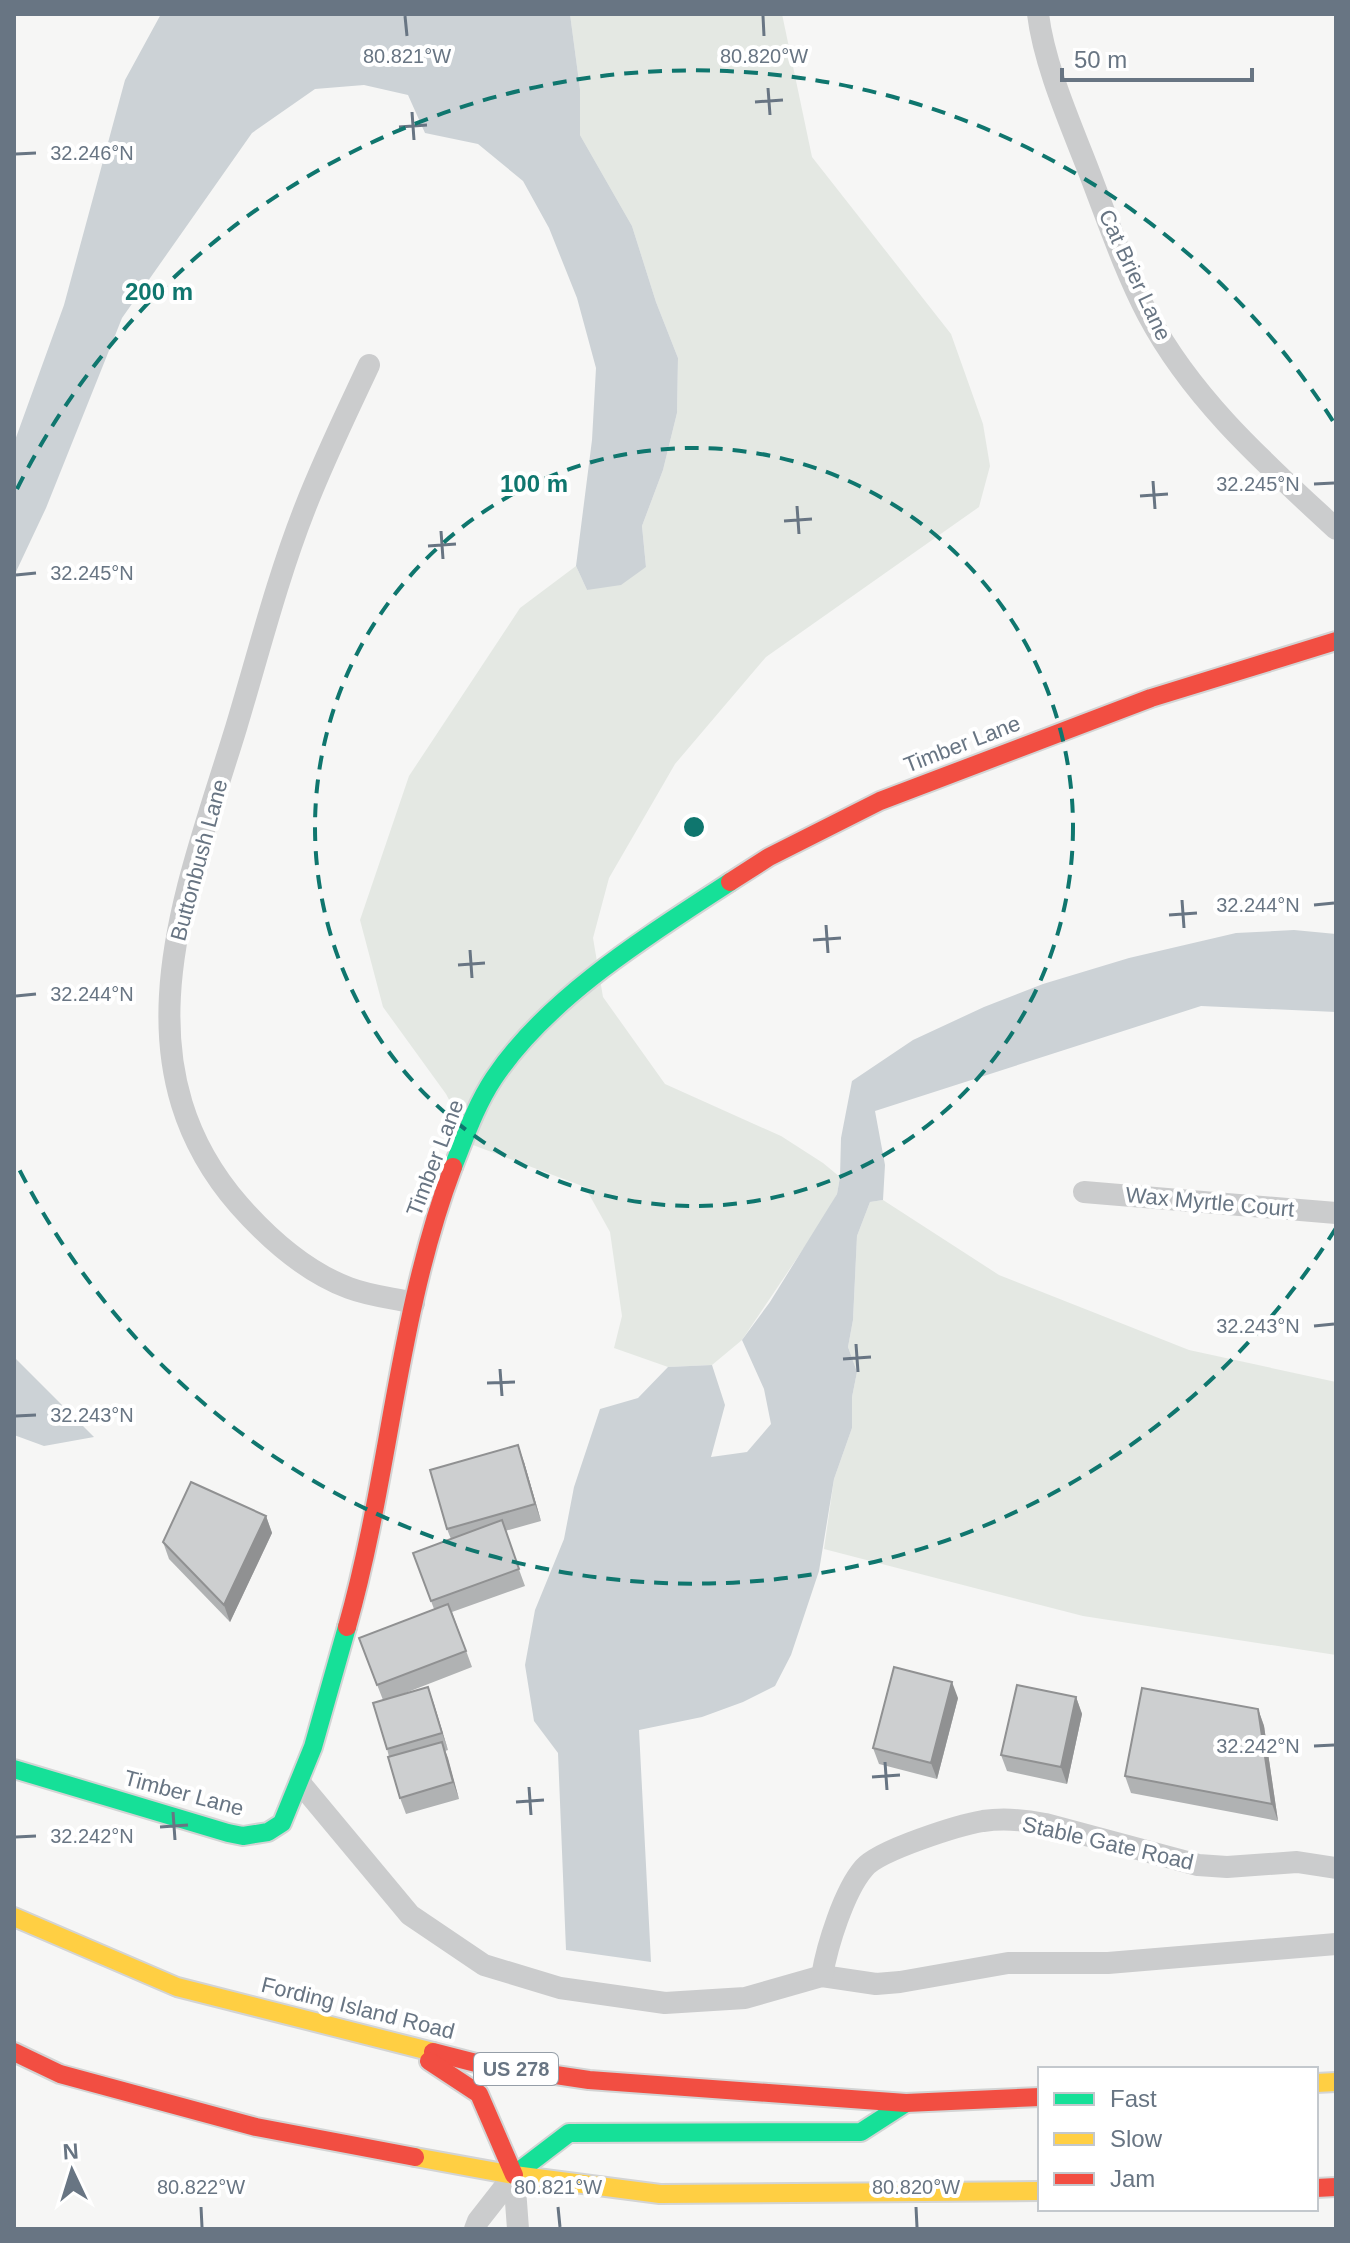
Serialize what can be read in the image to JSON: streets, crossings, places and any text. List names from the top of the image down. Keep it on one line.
{"streets":{"main road":["Timber Lane","Fording Island Road","US 278"],"street":["Cat Brier Lane","Buttonbush Lane","Wax Myrtle Court","Stable Gate Road"]},"crossings":[["Timber Lane","Buttonbush Lane"]],"legend":["Fast","Slow","Jam"],"scale_bar":"50 m","north":"top","coordinates":["80.821°W","80.820°W","32.246°N","32.245°N","32.244°N","32.243°N","32.242°N","80.822°W"],"rings":["200 m","100 m"]}
